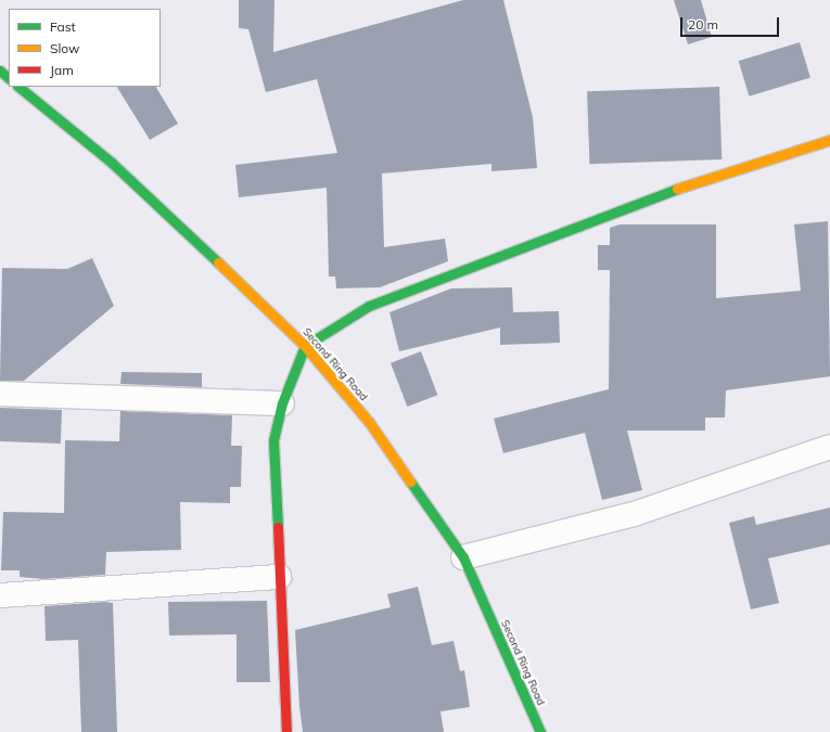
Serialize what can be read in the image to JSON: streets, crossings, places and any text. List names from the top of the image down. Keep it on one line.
{"streets":{"street":["Second Ring Road"]},"legend":["Fast","Slow","Jam"],"scale_bar":"20 m"}
